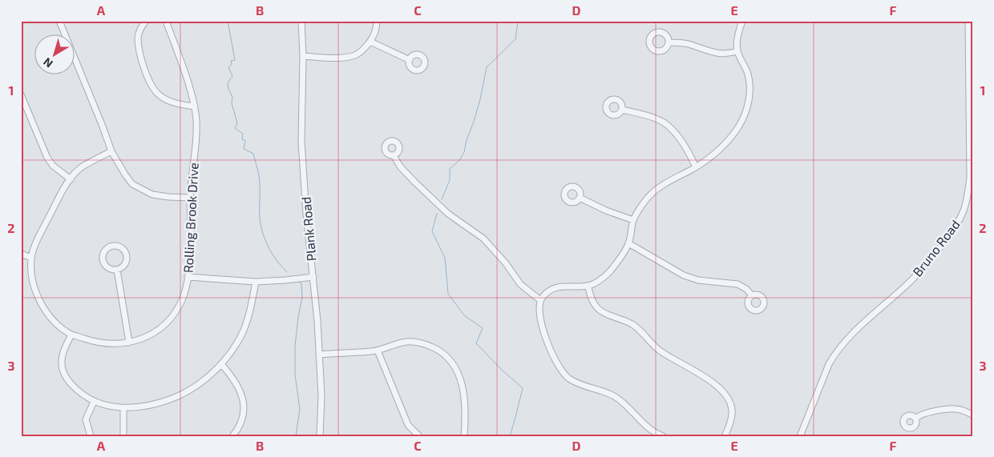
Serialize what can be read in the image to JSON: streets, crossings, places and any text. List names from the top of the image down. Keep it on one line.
{"streets":{"street":["Rolling Brook Drive","Plank Road","Bruno Road"]},"north":"bottom left","grid":{"columns":["A","B","C","D","E","F"],"rows":["1","2","3"]}}
